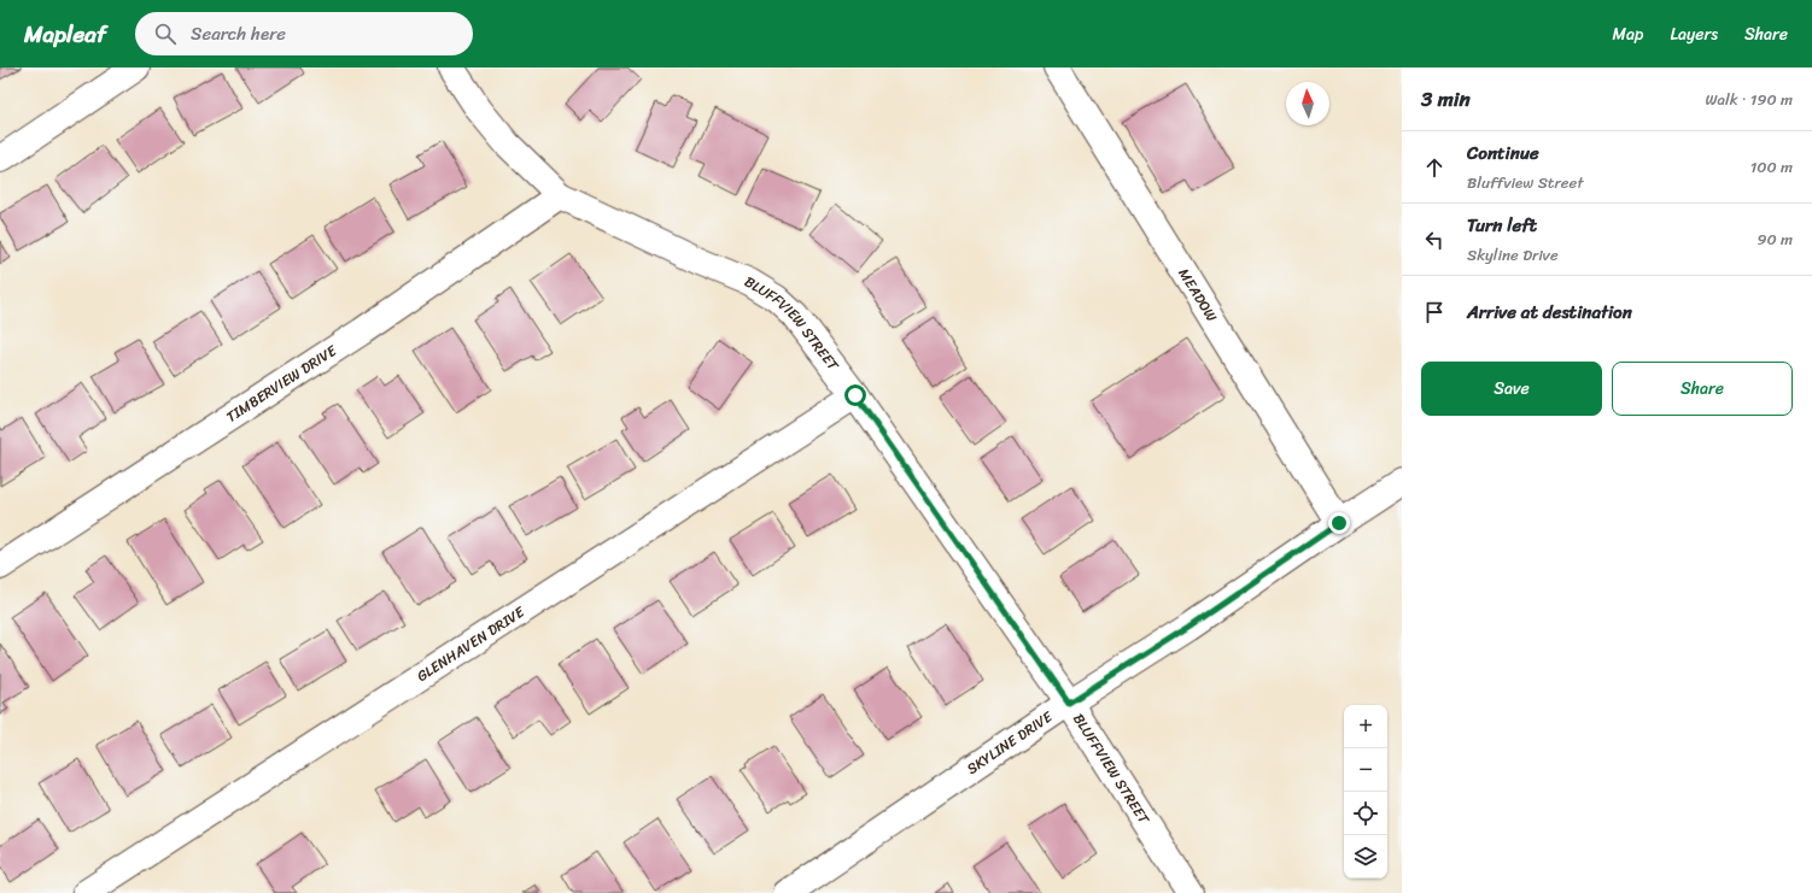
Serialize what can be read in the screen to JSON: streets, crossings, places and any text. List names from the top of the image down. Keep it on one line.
{"streets":{"street":["MEADOW","BLUFFVIEW STREET","TIMBERVIEW DRIVE","GLENHAVEN DRIVE","SKYLINE DRIVE"]},"crossings":[["MEADOW","SKYLINE DRIVE"],["BLUFFVIEW STREET","TIMBERVIEW DRIVE"],["BLUFFVIEW STREET","GLENHAVEN DRIVE"],["BLUFFVIEW STREET","SKYLINE DRIVE"]],"north":"top","page":{"header":"Mapleaf","search":"Search here","nav":["Map","Layers","Share"],"heading":["3 min","Walk · 190 m"],"list":[["Continue","Bluffview Street","100 m"],["Turn left","Skyline Drive","90 m"],"Arrive at destination"],"buttons":["Save","Share"],"map_buttons":["+","−"]}}
